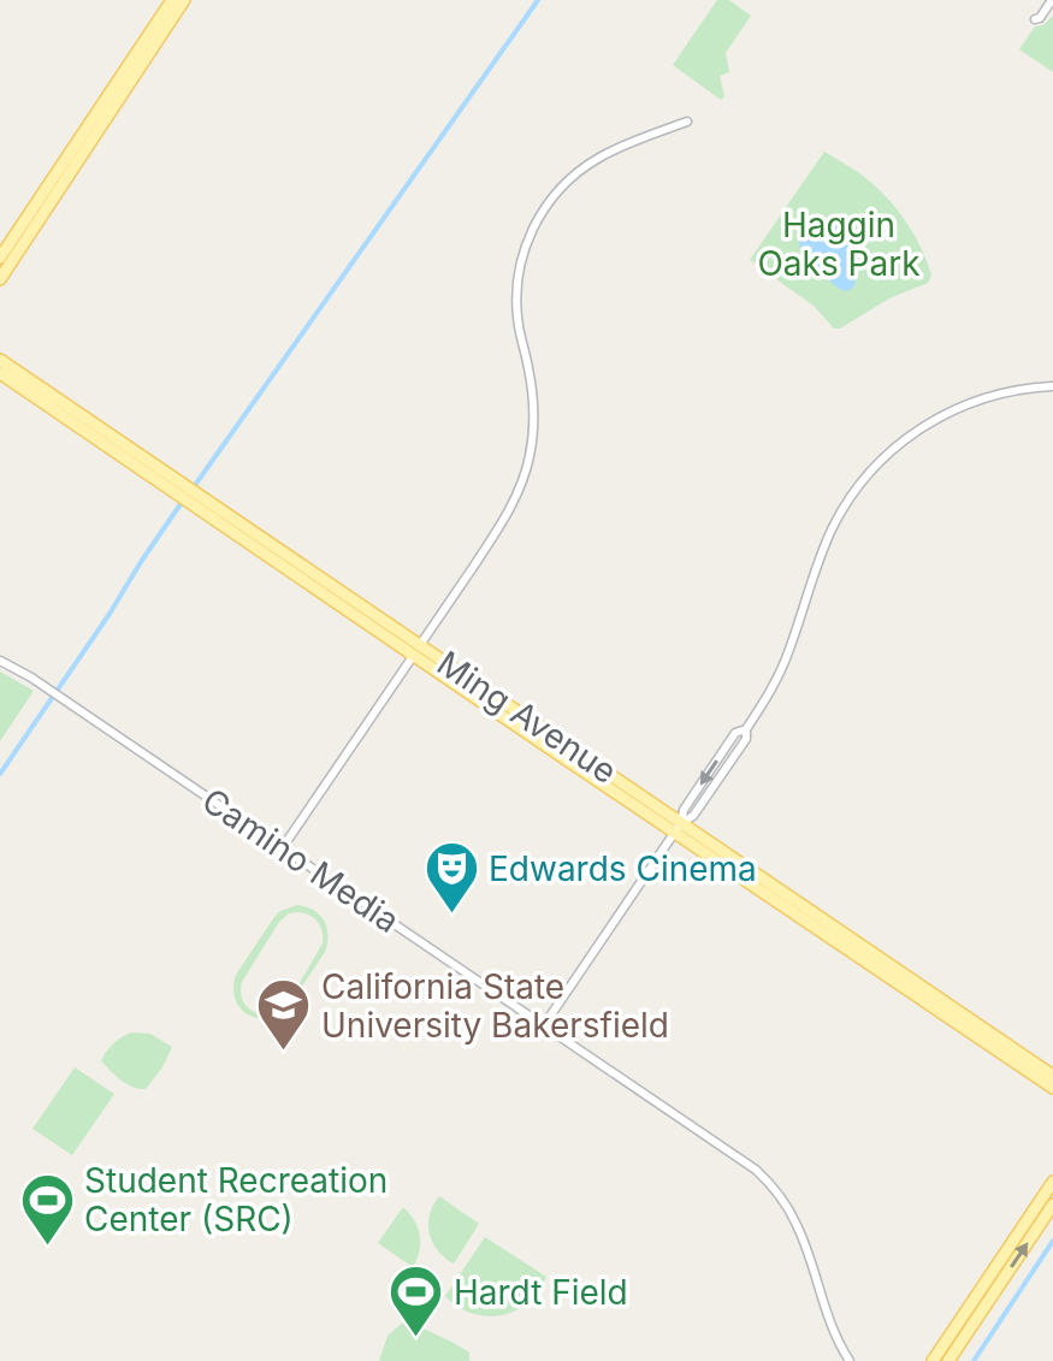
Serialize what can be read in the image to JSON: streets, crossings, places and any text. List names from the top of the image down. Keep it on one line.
{"streets":{"main road":["Ming Avenue"],"street":["Camino Media"]},"parks":["Haggin Oaks Park"],"places":{"theatre":["Edwards Cinema"],"school or university":["California State University Bakersfield"],"sports":["Student Recreation Center (SRC)","Hardt Field"]}}
